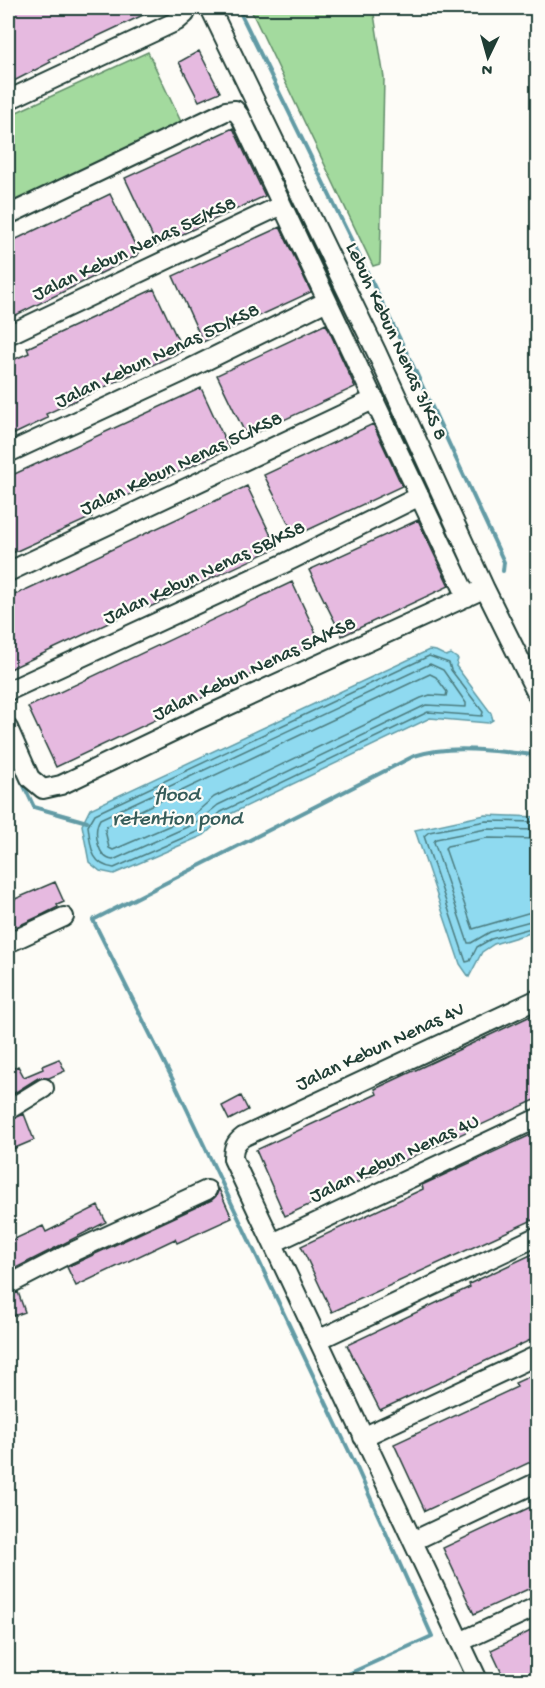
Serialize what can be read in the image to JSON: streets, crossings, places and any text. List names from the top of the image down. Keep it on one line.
{"streets":{"street":["Jalan Kebun Nenas 5E/KS8","Lebuh Kebun Nenas 3/KS 8","Jalan Kebun Nenas 5D/KS8","Jalan Kebun Nenas 5C/KS8","Jalan Kebun Nenas 5B/KS8","Jalan Kebun Nenas 5A/KS8","Jalan Kebun Nenas 4V","Jalan Kebun Nenas 4U"]},"crossings":[["Lebuh Kebun Nenas 3/KS 8","Jalan Kebun Nenas 5A/KS8"],["Jalan Kebun Nenas 4V","Jalan Kebun Nenas 4U"]],"water":["flood retention pond"],"north":"bottom"}
